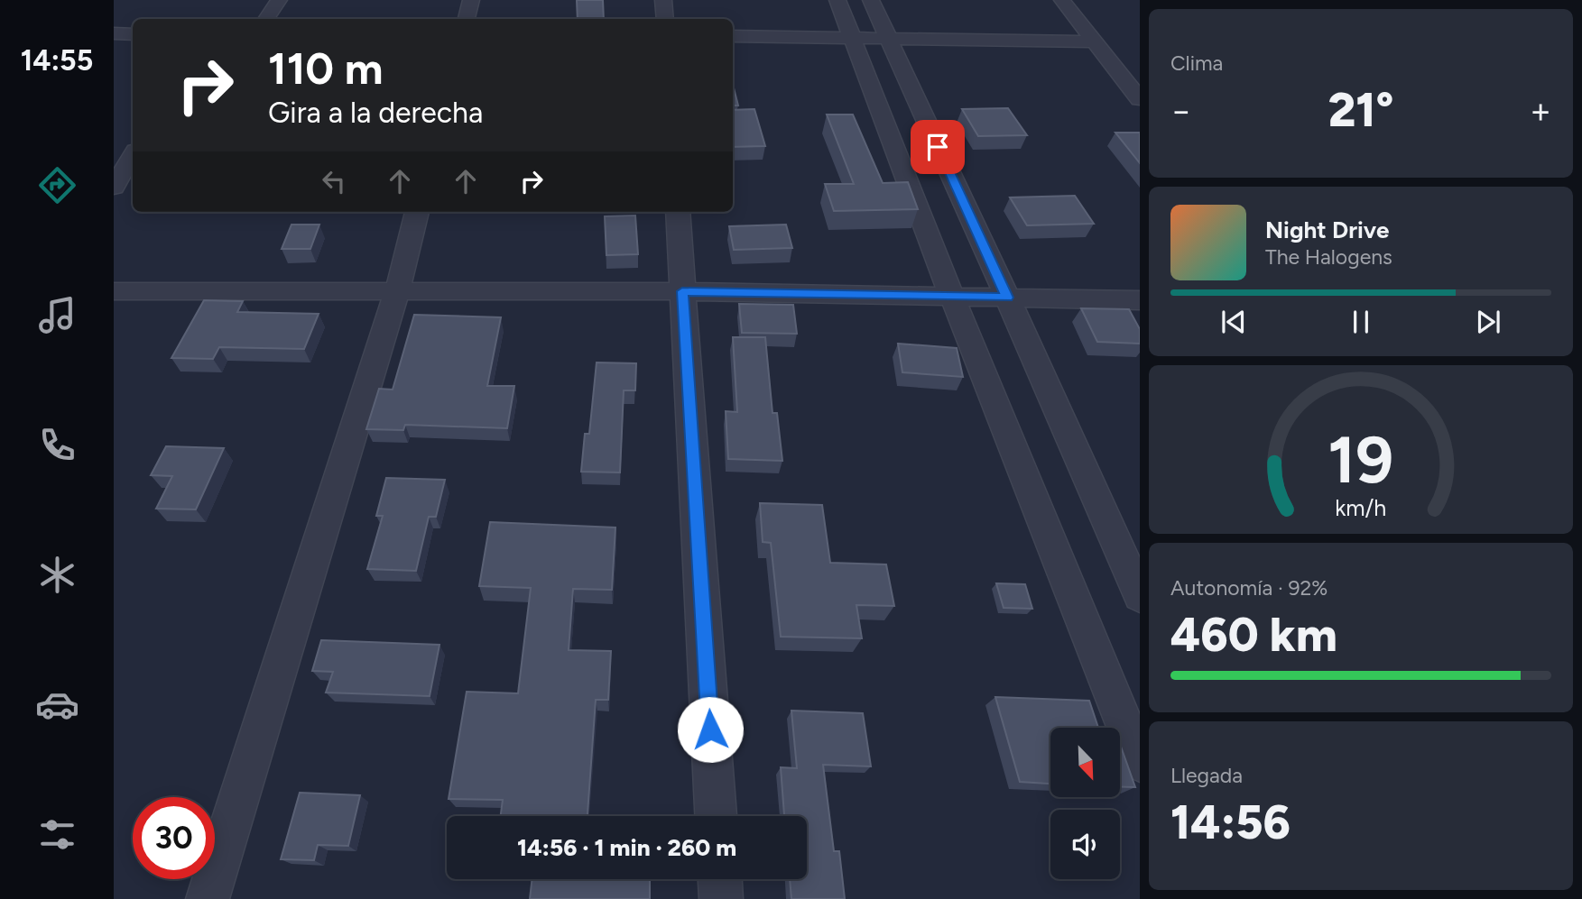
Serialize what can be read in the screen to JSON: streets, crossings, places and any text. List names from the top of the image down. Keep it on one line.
{"north":"bottom right","page":{"tabs":"14:55","tile":["Clima",["Autonomía · 92%","460 km"],["Llegada","14:56"]],"turn":["110 m","Gira a la derecha"],"heat":["−","21°","+"],"song":["Night Drive","The Halogens"],"limit":"30","trip":"14:56 · 1 min · 260 m","gauge":["19","km/h"]}}
